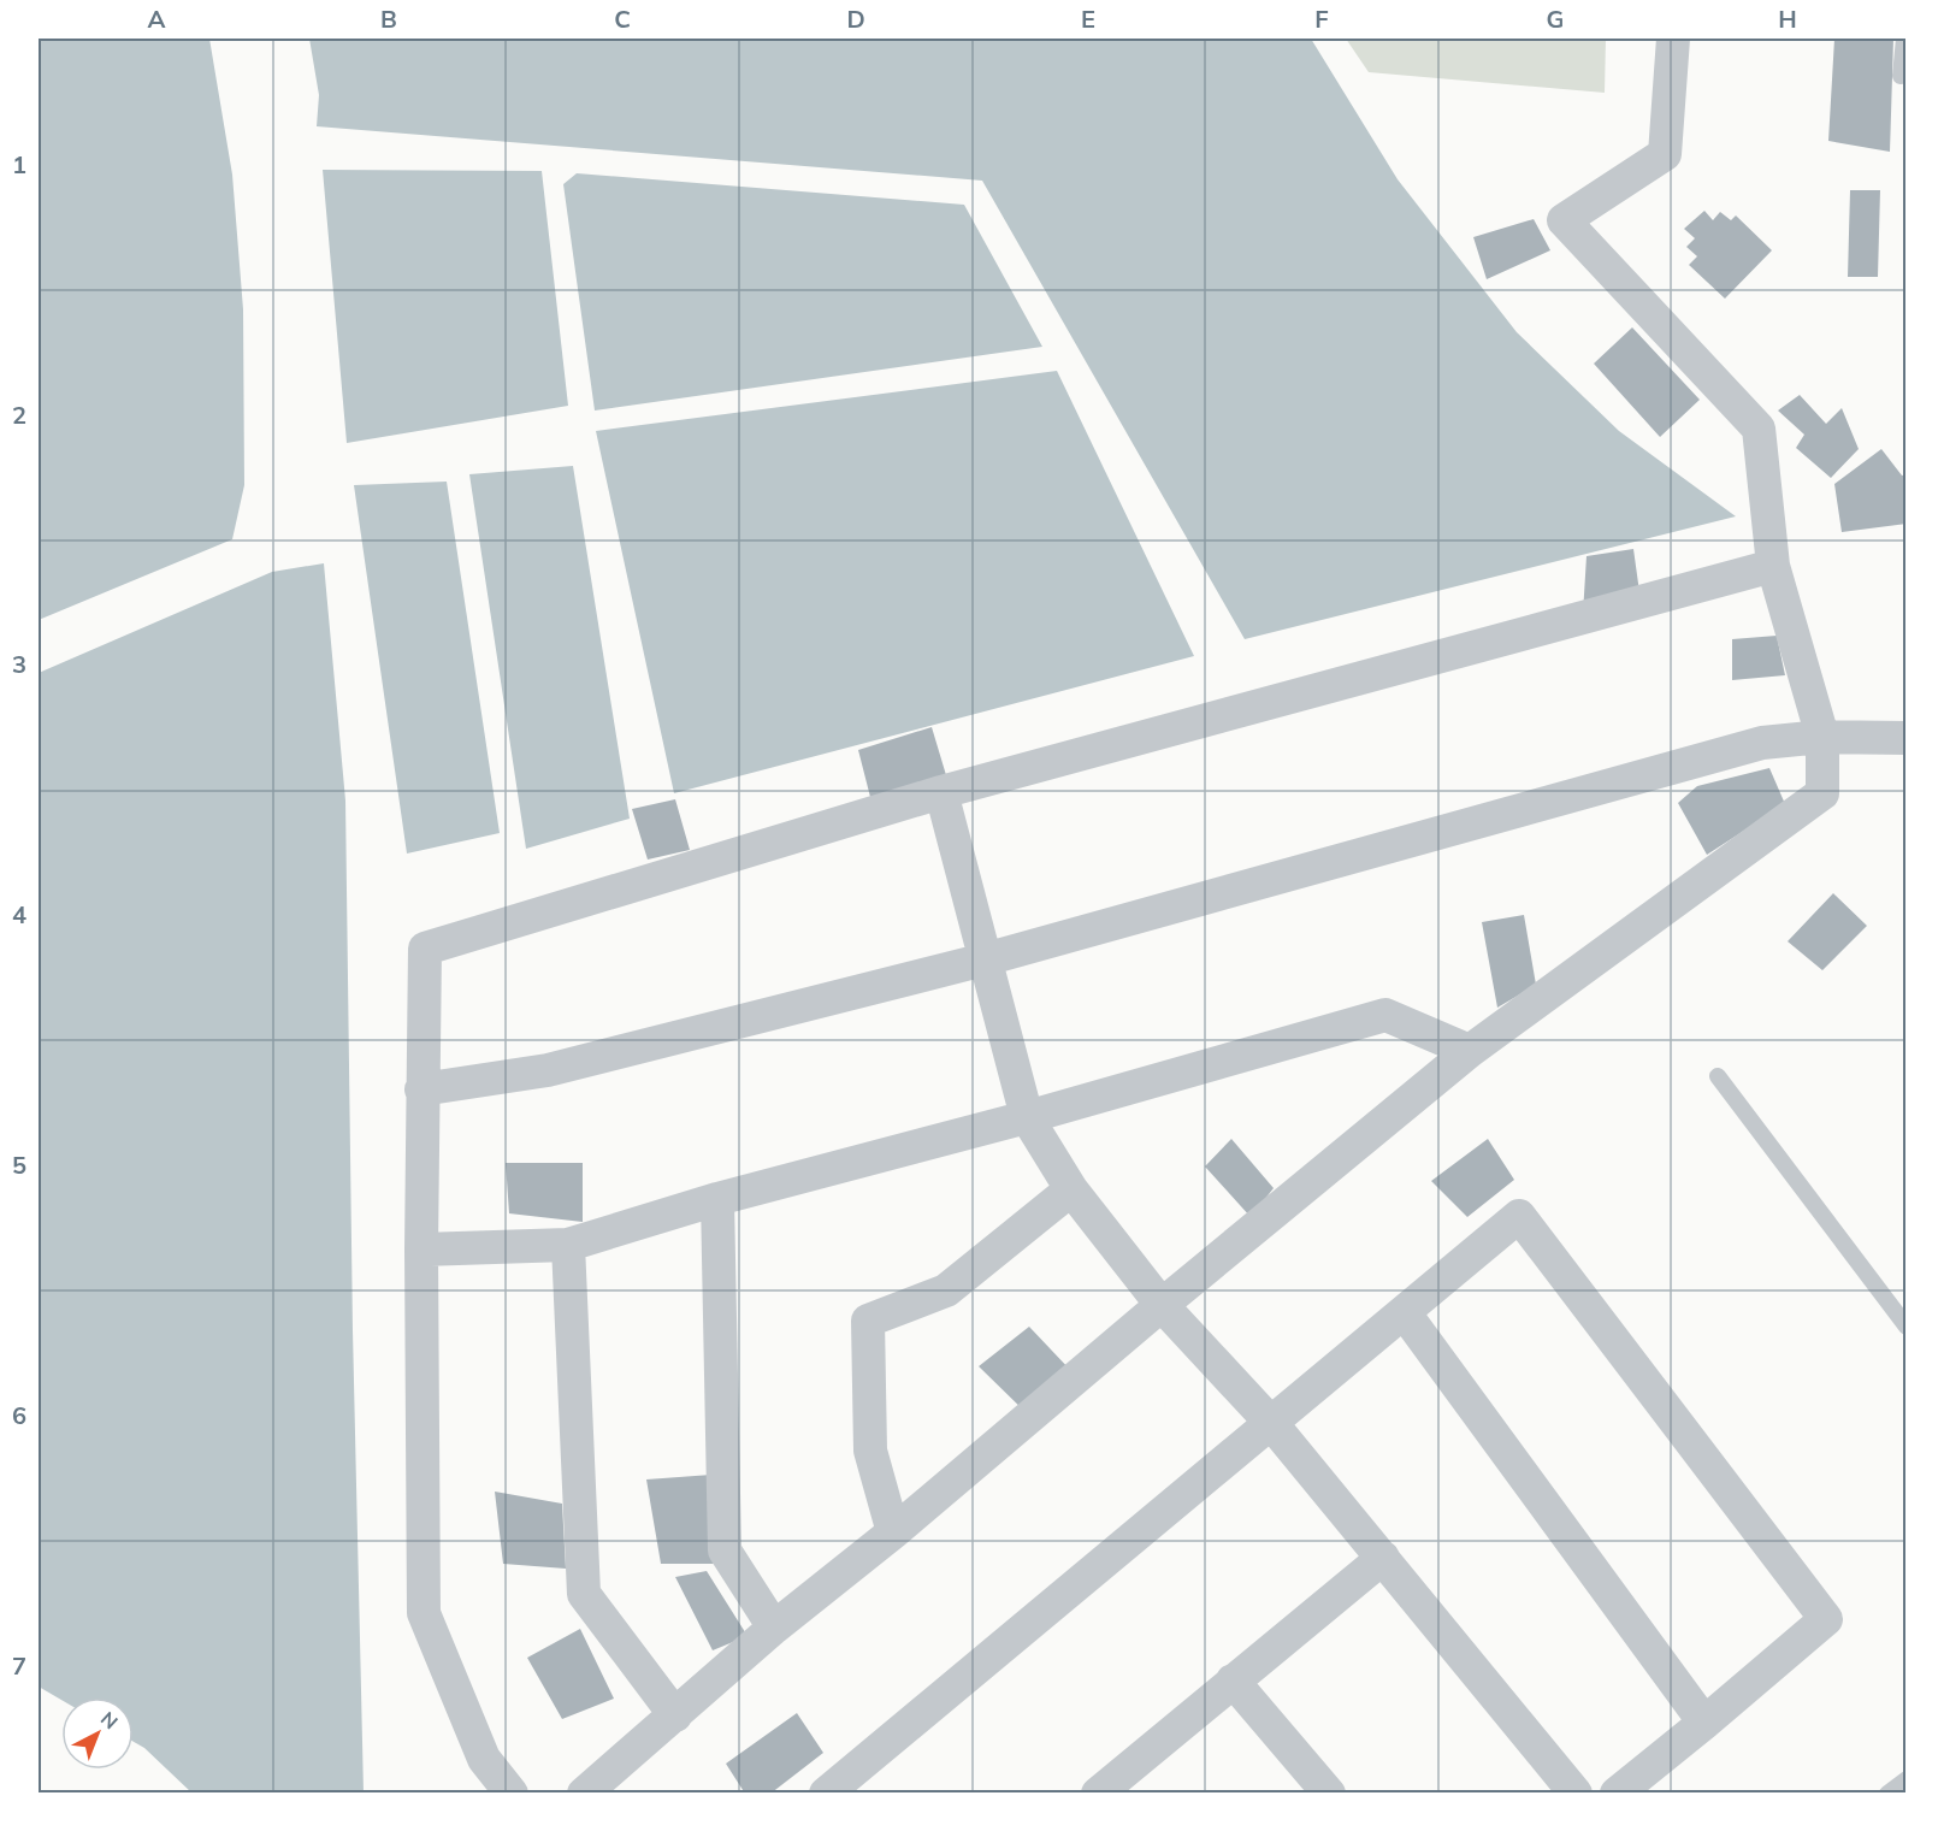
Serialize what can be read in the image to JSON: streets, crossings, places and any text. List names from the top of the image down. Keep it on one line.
{"north":"top right","grid":{"columns":["A","B","C","D","E","F","G","H"],"rows":["1","2","3","4","5","6","7"]}}
